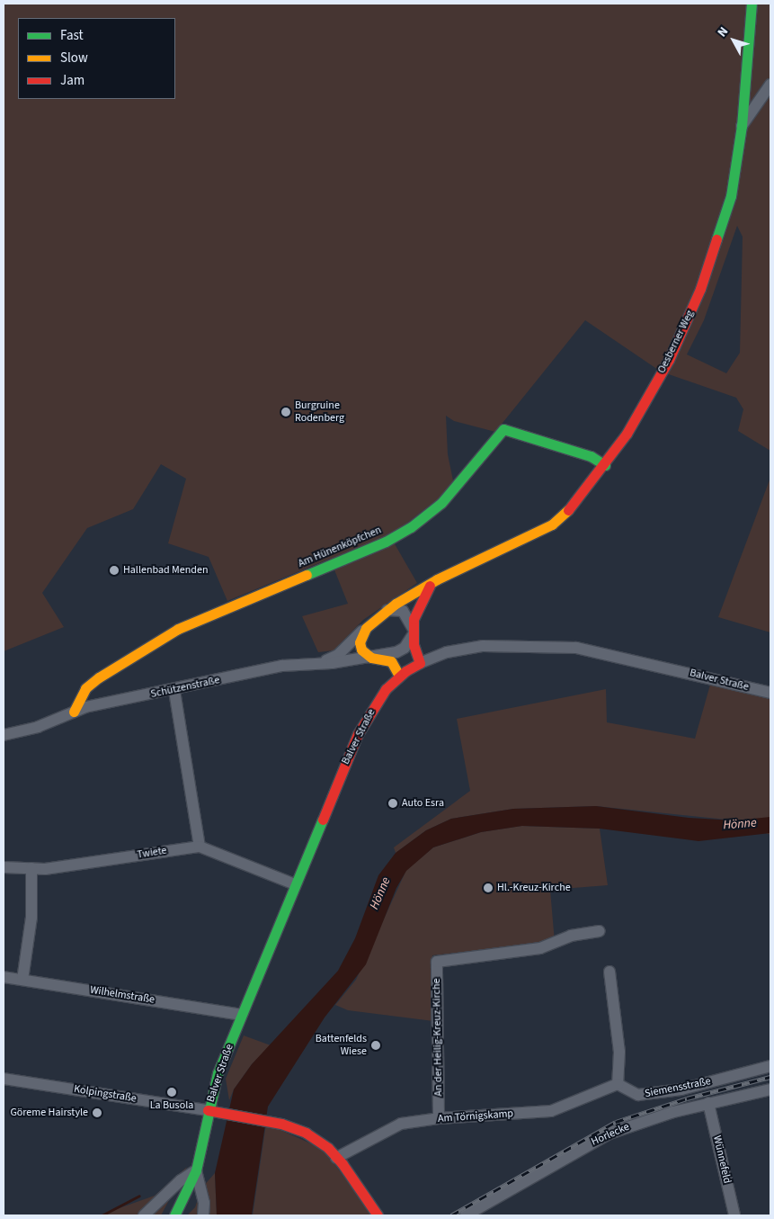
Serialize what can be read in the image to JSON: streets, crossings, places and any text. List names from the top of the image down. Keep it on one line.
{"streets":{"street":["Oesberner Weg","Am Hünenköpfchen","Balver Straße","Schützenstraße","Twiete","Wilhelmstraße","An der Heilig-Kreuz-Kirche","Siemensstraße","Kolpingstraße","Am Törnigskamp","Horlecke","Wünnefeld"]},"crossings":[["Oesberner Weg","Am Hünenköpfchen"],["Oesberner Weg","Balver Straße"],["Oesberner Weg","Schützenstraße"],["Am Hünenköpfchen","Schützenstraße"],["Balver Straße","Schützenstraße"],["Balver Straße","Twiete"],["Balver Straße","Wilhelmstraße"],["Balver Straße","Kolpingstraße"],["An der Heilig-Kreuz-Kirche","Am Törnigskamp"],["Siemensstraße","Am Törnigskamp"],["Horlecke","Wünnefeld"]],"water":["Hönne"],"places":["Burgruine Rodenberg","Hallenbad Menden","Auto Esra","Hl.-Kreuz-Kirche","Battenfelds Wiese","La Busola","Göreme Hairstyle"],"legend":["Fast","Slow","Jam"],"north":"top left"}
